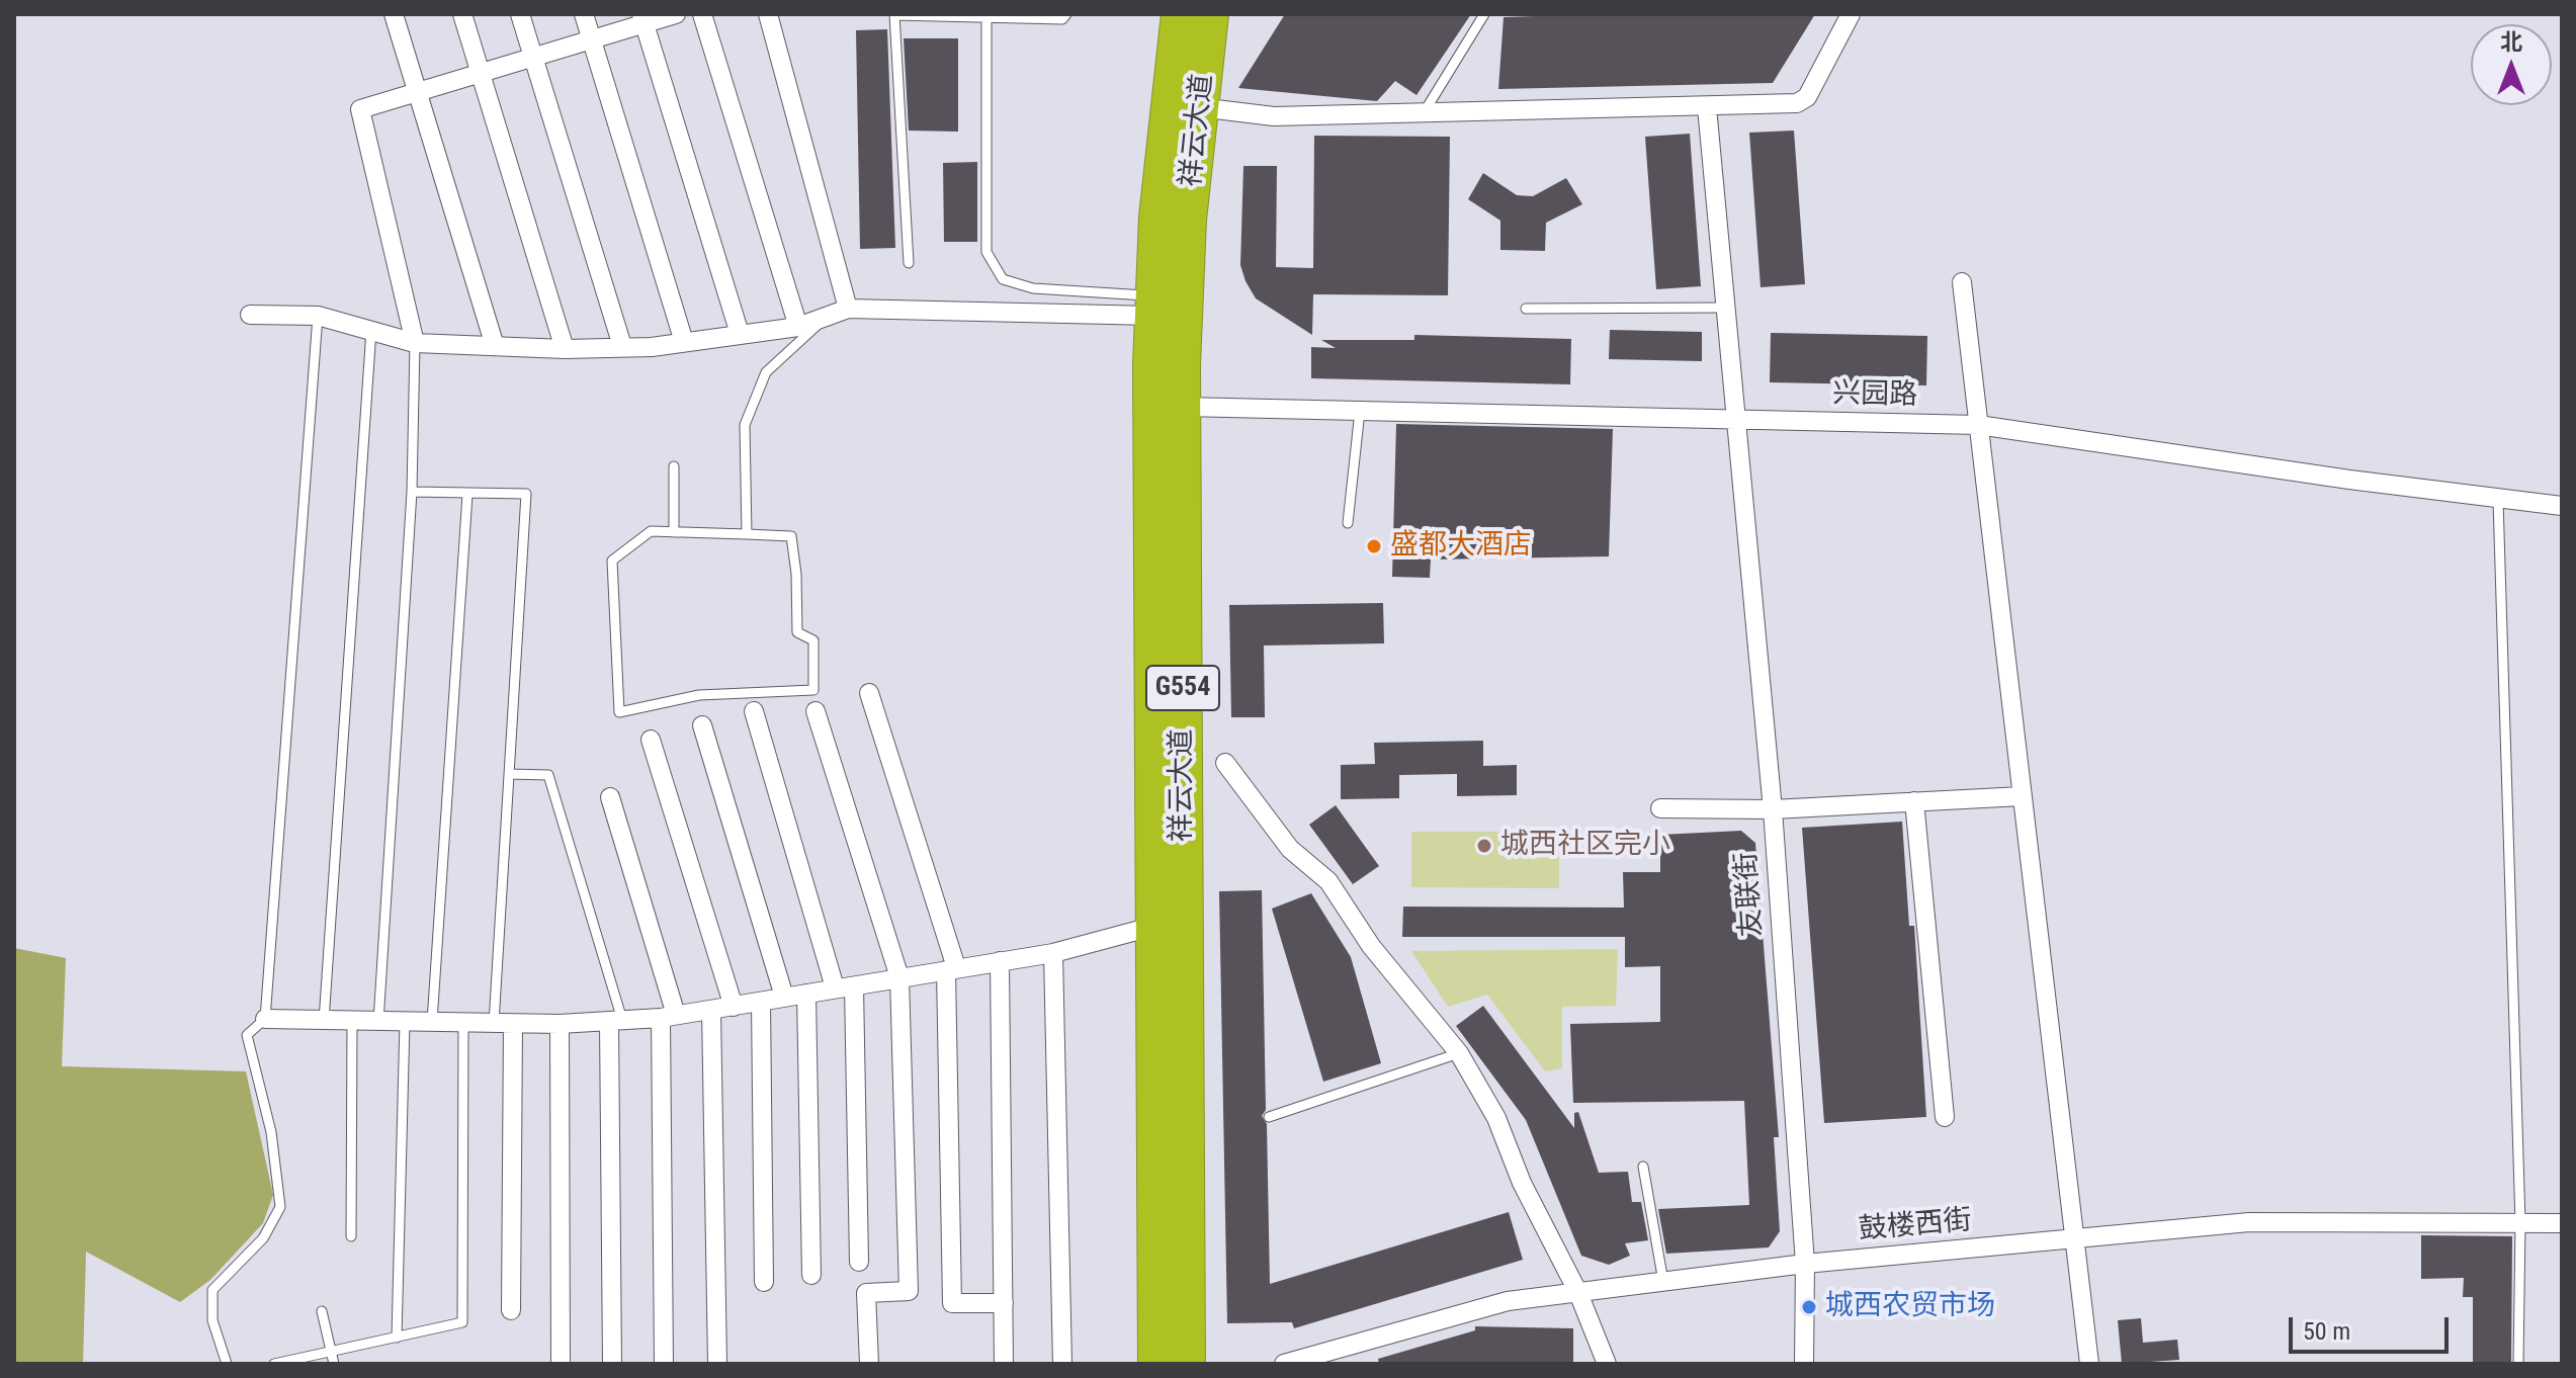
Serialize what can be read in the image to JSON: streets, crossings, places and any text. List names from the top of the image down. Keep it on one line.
{"streets":{"highway":["祥云大道","G554"],"street":["兴园路","友联街","鼓楼西街"]},"crossings":[["祥云大道","兴园路"],["兴园路","友联街"],["友联街","鼓楼西街"]],"places":["盛都大酒店","城西社区完小","城西农贸市场"],"scale_bar":"50 m","north":"top"}
